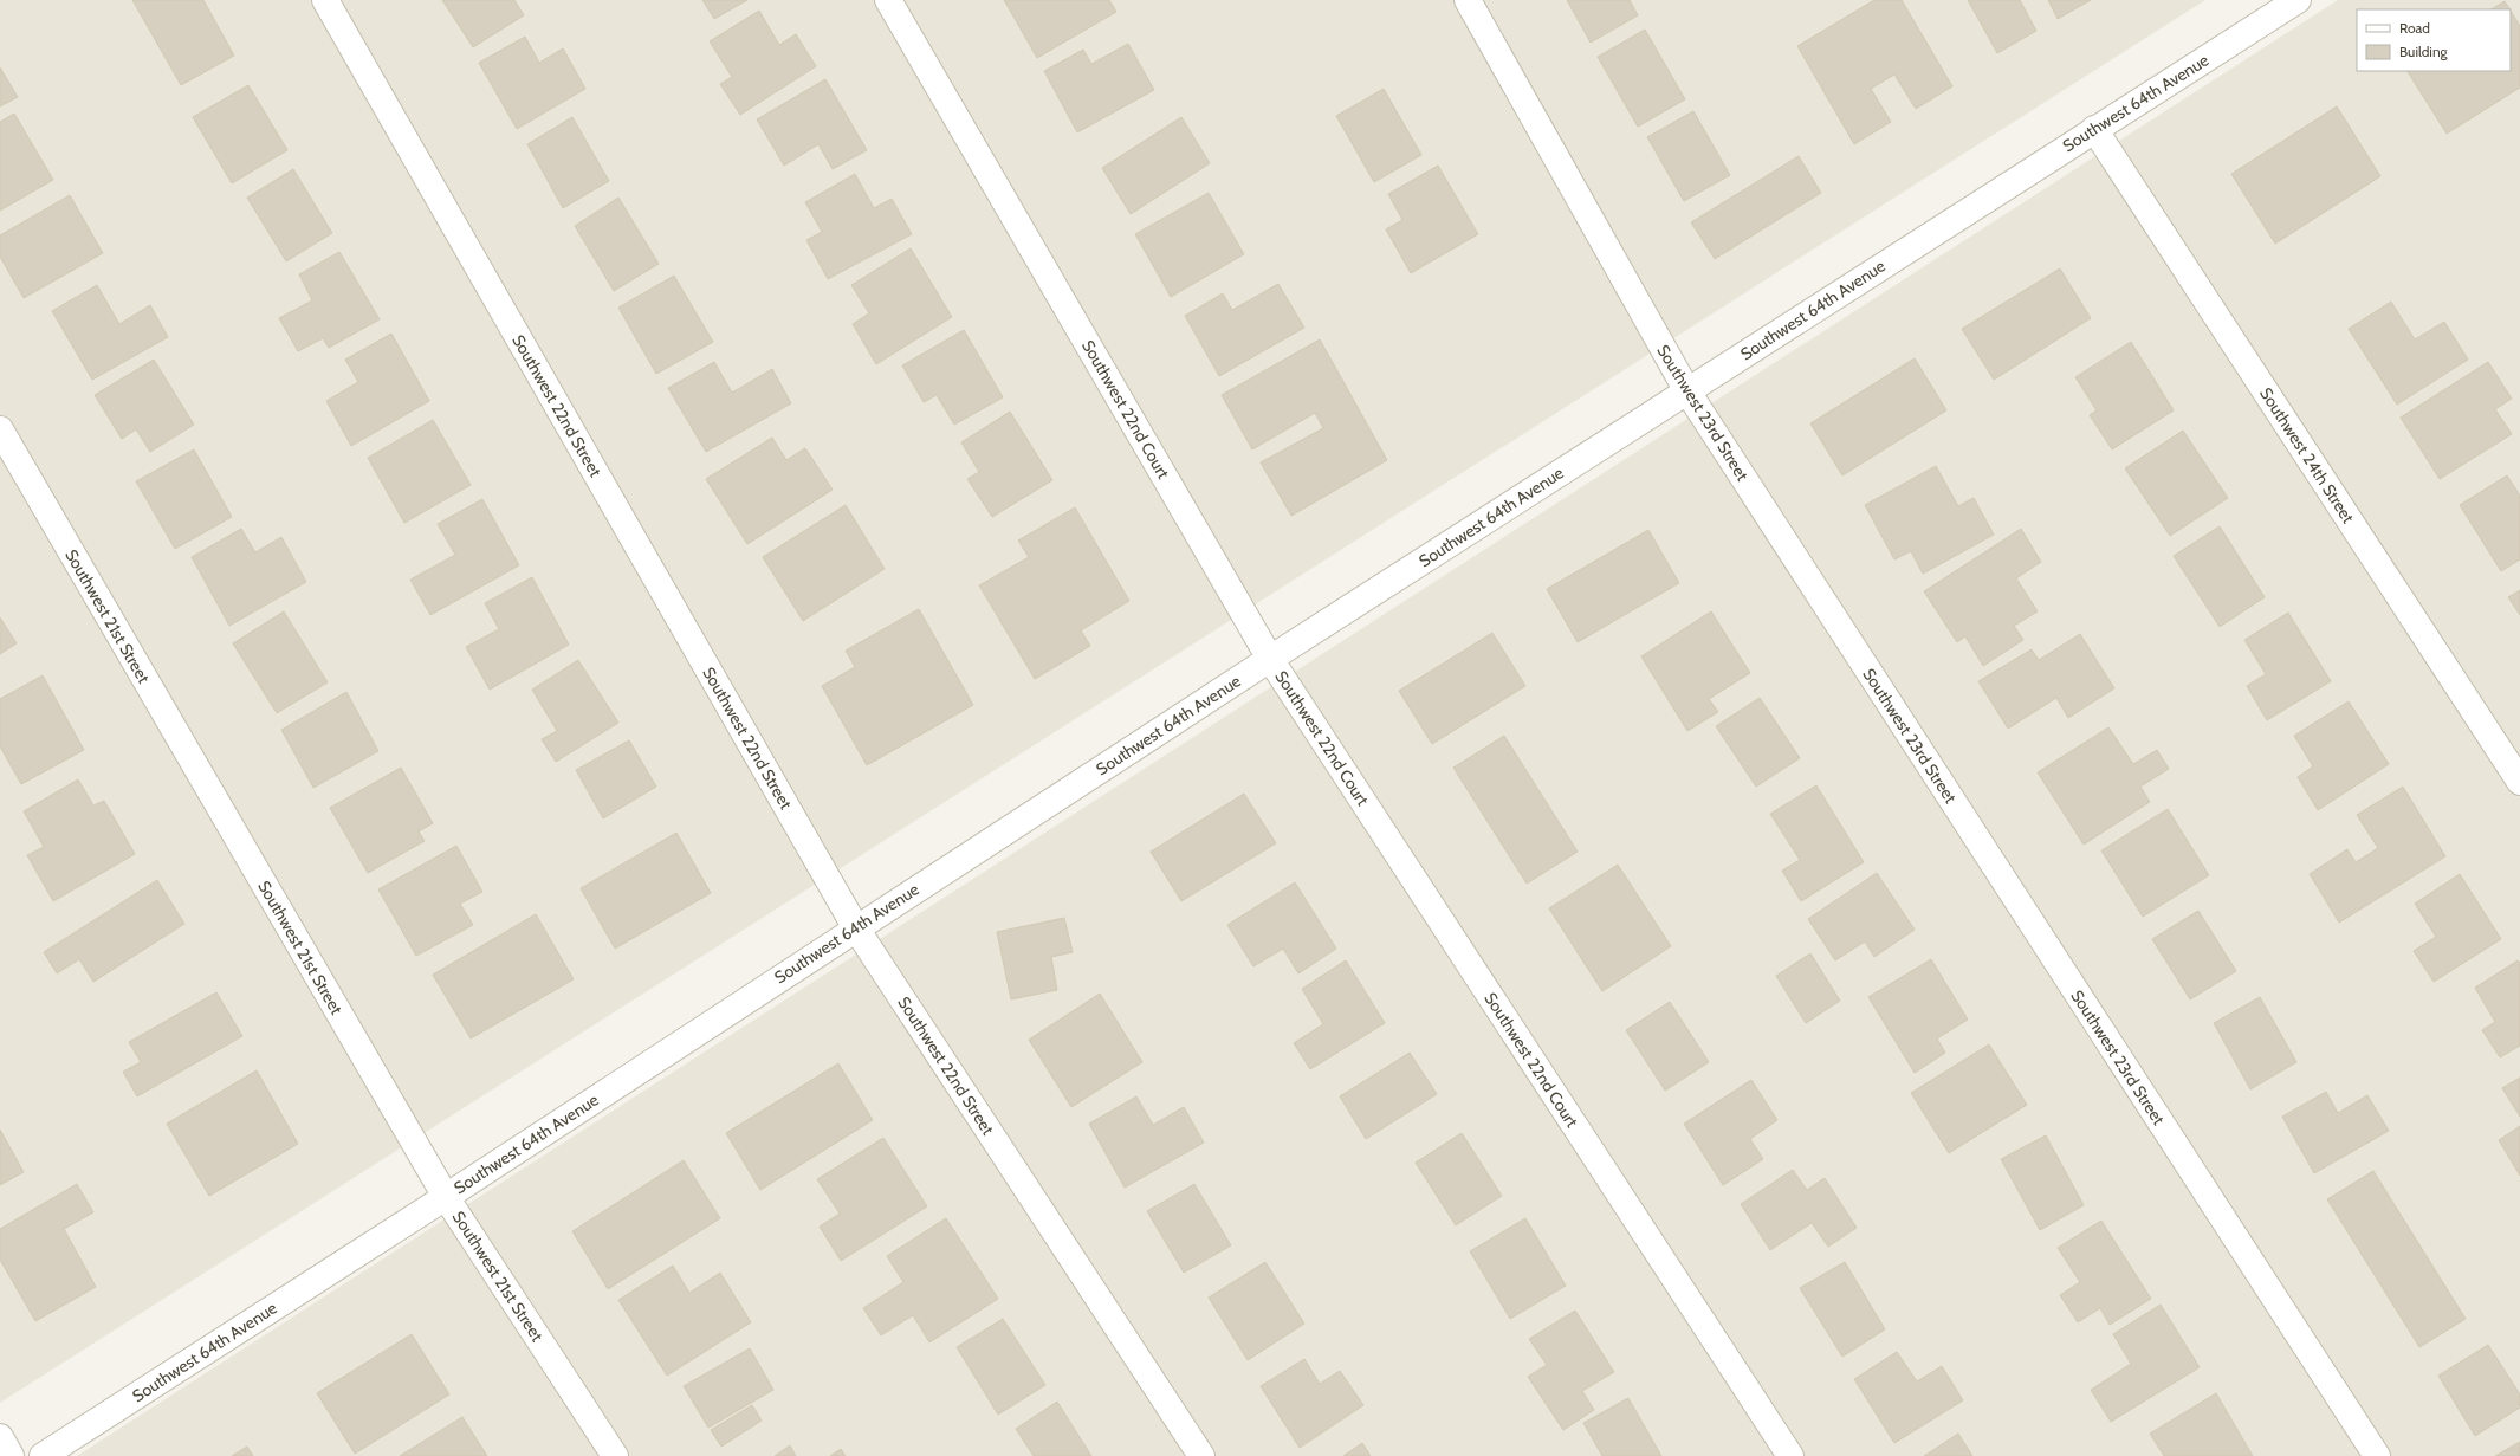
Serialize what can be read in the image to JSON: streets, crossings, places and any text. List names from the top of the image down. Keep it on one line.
{"streets":{"street":["Southwest 64th Avenue","Southwest 22nd Street","Southwest 22nd Court","Southwest 23rd Street","Southwest 24th Street","Southwest 21st Street"]},"crossings":[["Southwest 64th Avenue","Southwest 22nd Street"],["Southwest 64th Avenue","Southwest 22nd Court"],["Southwest 64th Avenue","Southwest 23rd Street"],["Southwest 64th Avenue","Southwest 24th Street"],["Southwest 64th Avenue","Southwest 21st Street"]],"legend":["Road","Building"]}
